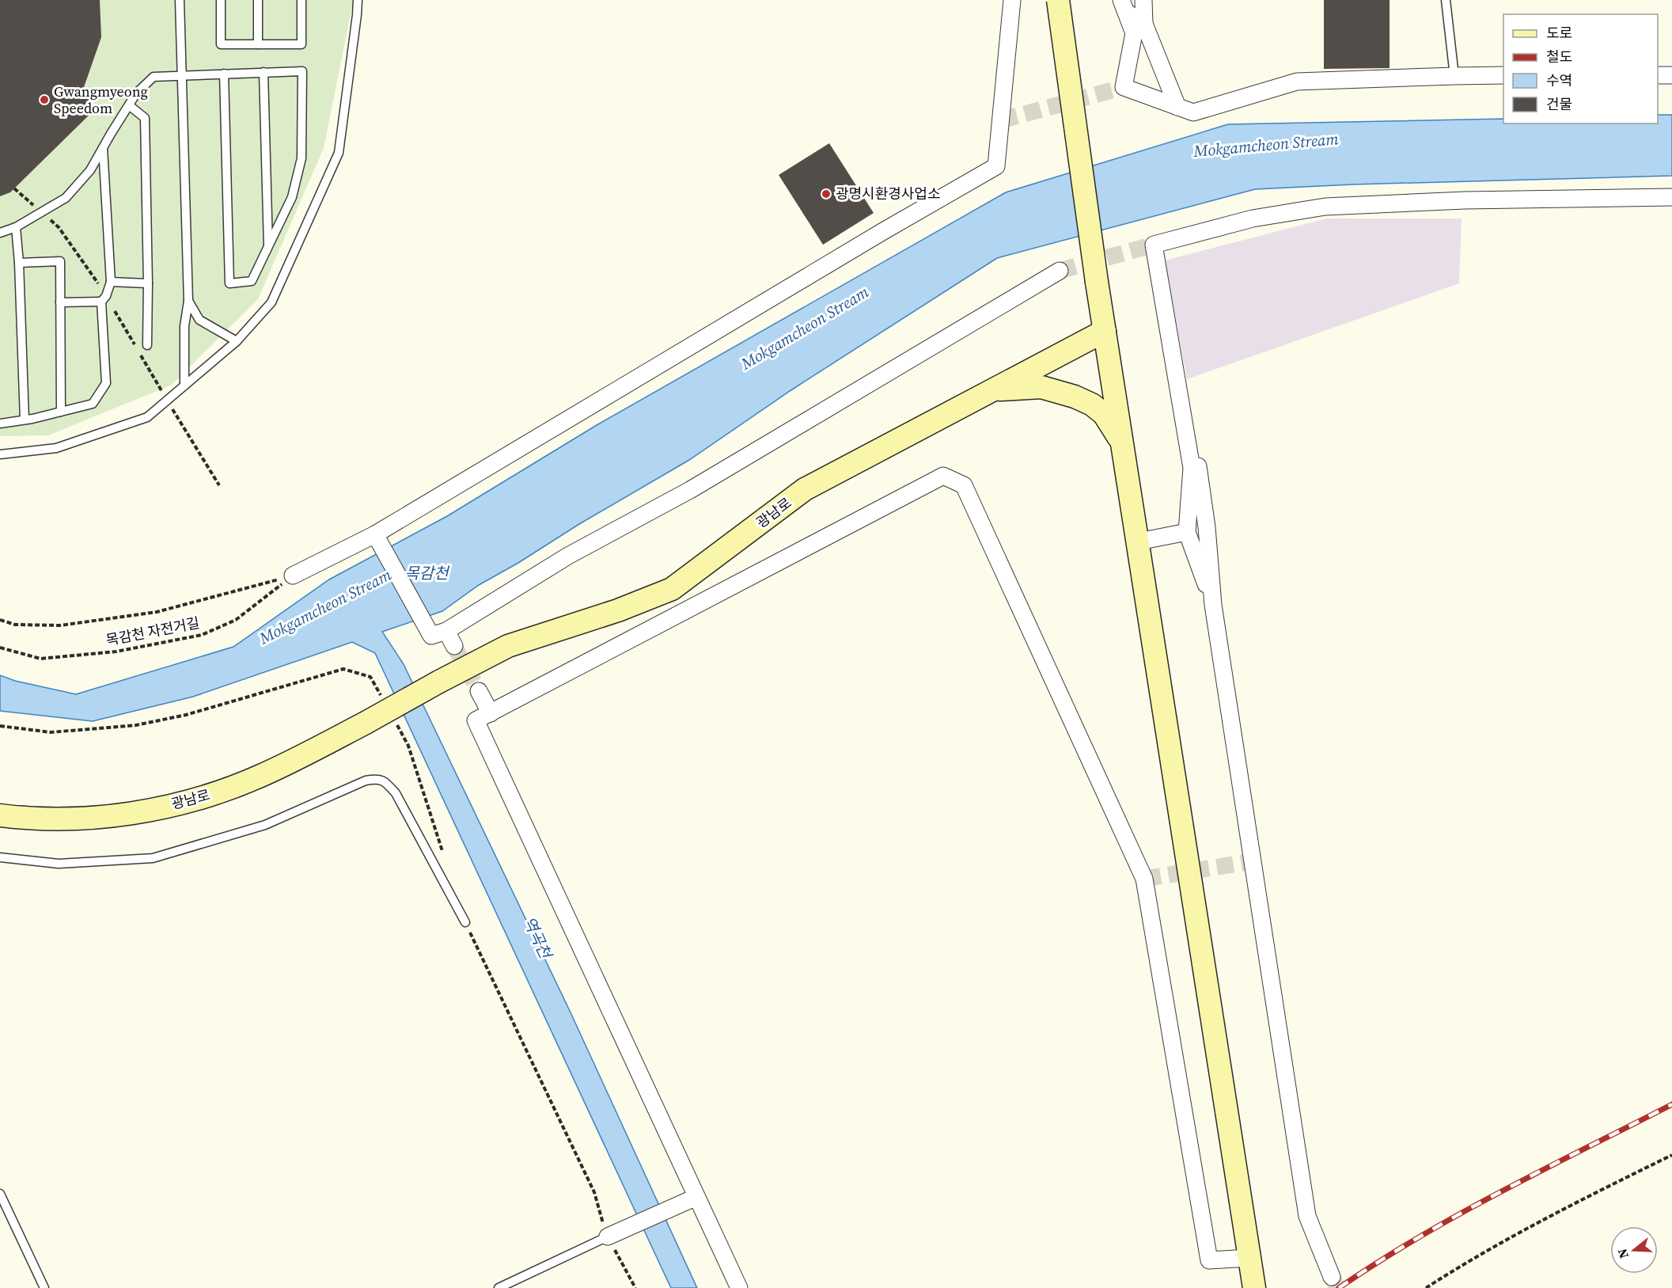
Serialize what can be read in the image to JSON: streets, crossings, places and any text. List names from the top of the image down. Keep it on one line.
{"streets":{"main road":["광남로"],"path":["목감천 자전거길"]},"water":["Mokgamcheon Stream","목감천","역곡천"],"places":["Gwangmyeong Speedom","광명시환경사업소"],"legend":["도로","철도","수역","건물"],"north":"left"}
